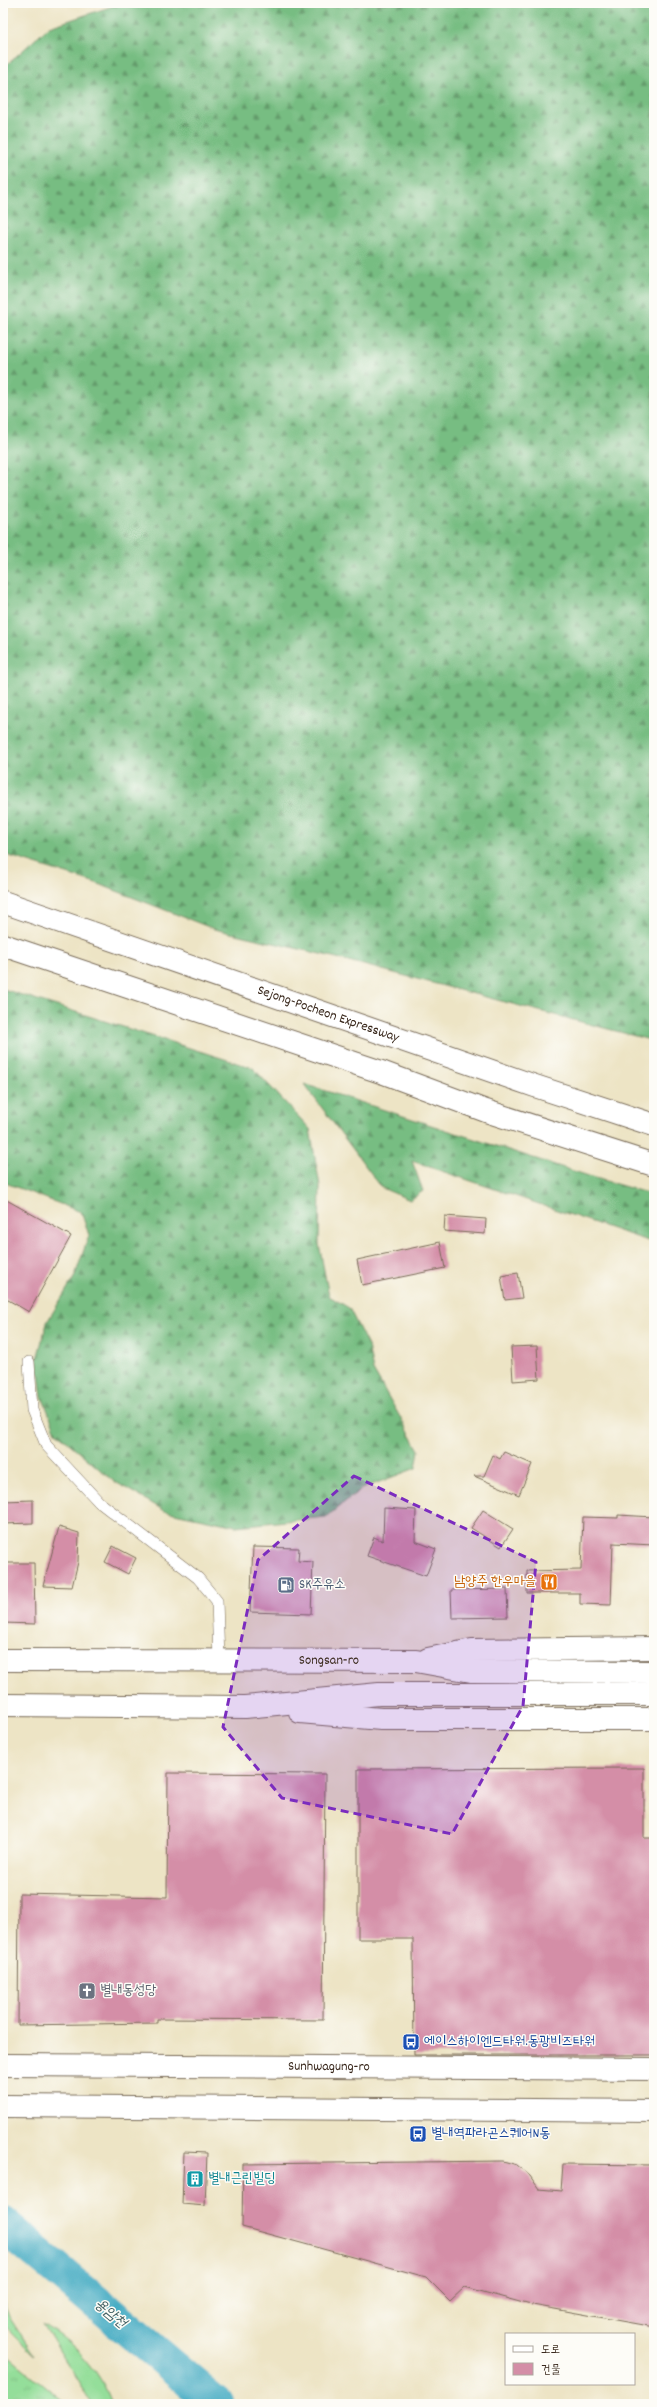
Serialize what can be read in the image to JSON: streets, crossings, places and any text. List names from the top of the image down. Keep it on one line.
{"streets":{"main road":["Sejong-Pocheon Expressway","Songsan-ro","Sunhwagung-ro"]},"water":["용암천"],"places":{"restaurant":["남양주 한우마을"],"fuel station":["SK주유소"],"church":["별내동성당"],"bus stop":["에이스하이엔드타워.동광비즈타워","별내역파라곤스퀘어N동"],"building":["별내근린빌딩"]},"legend":["도로","건물"]}
